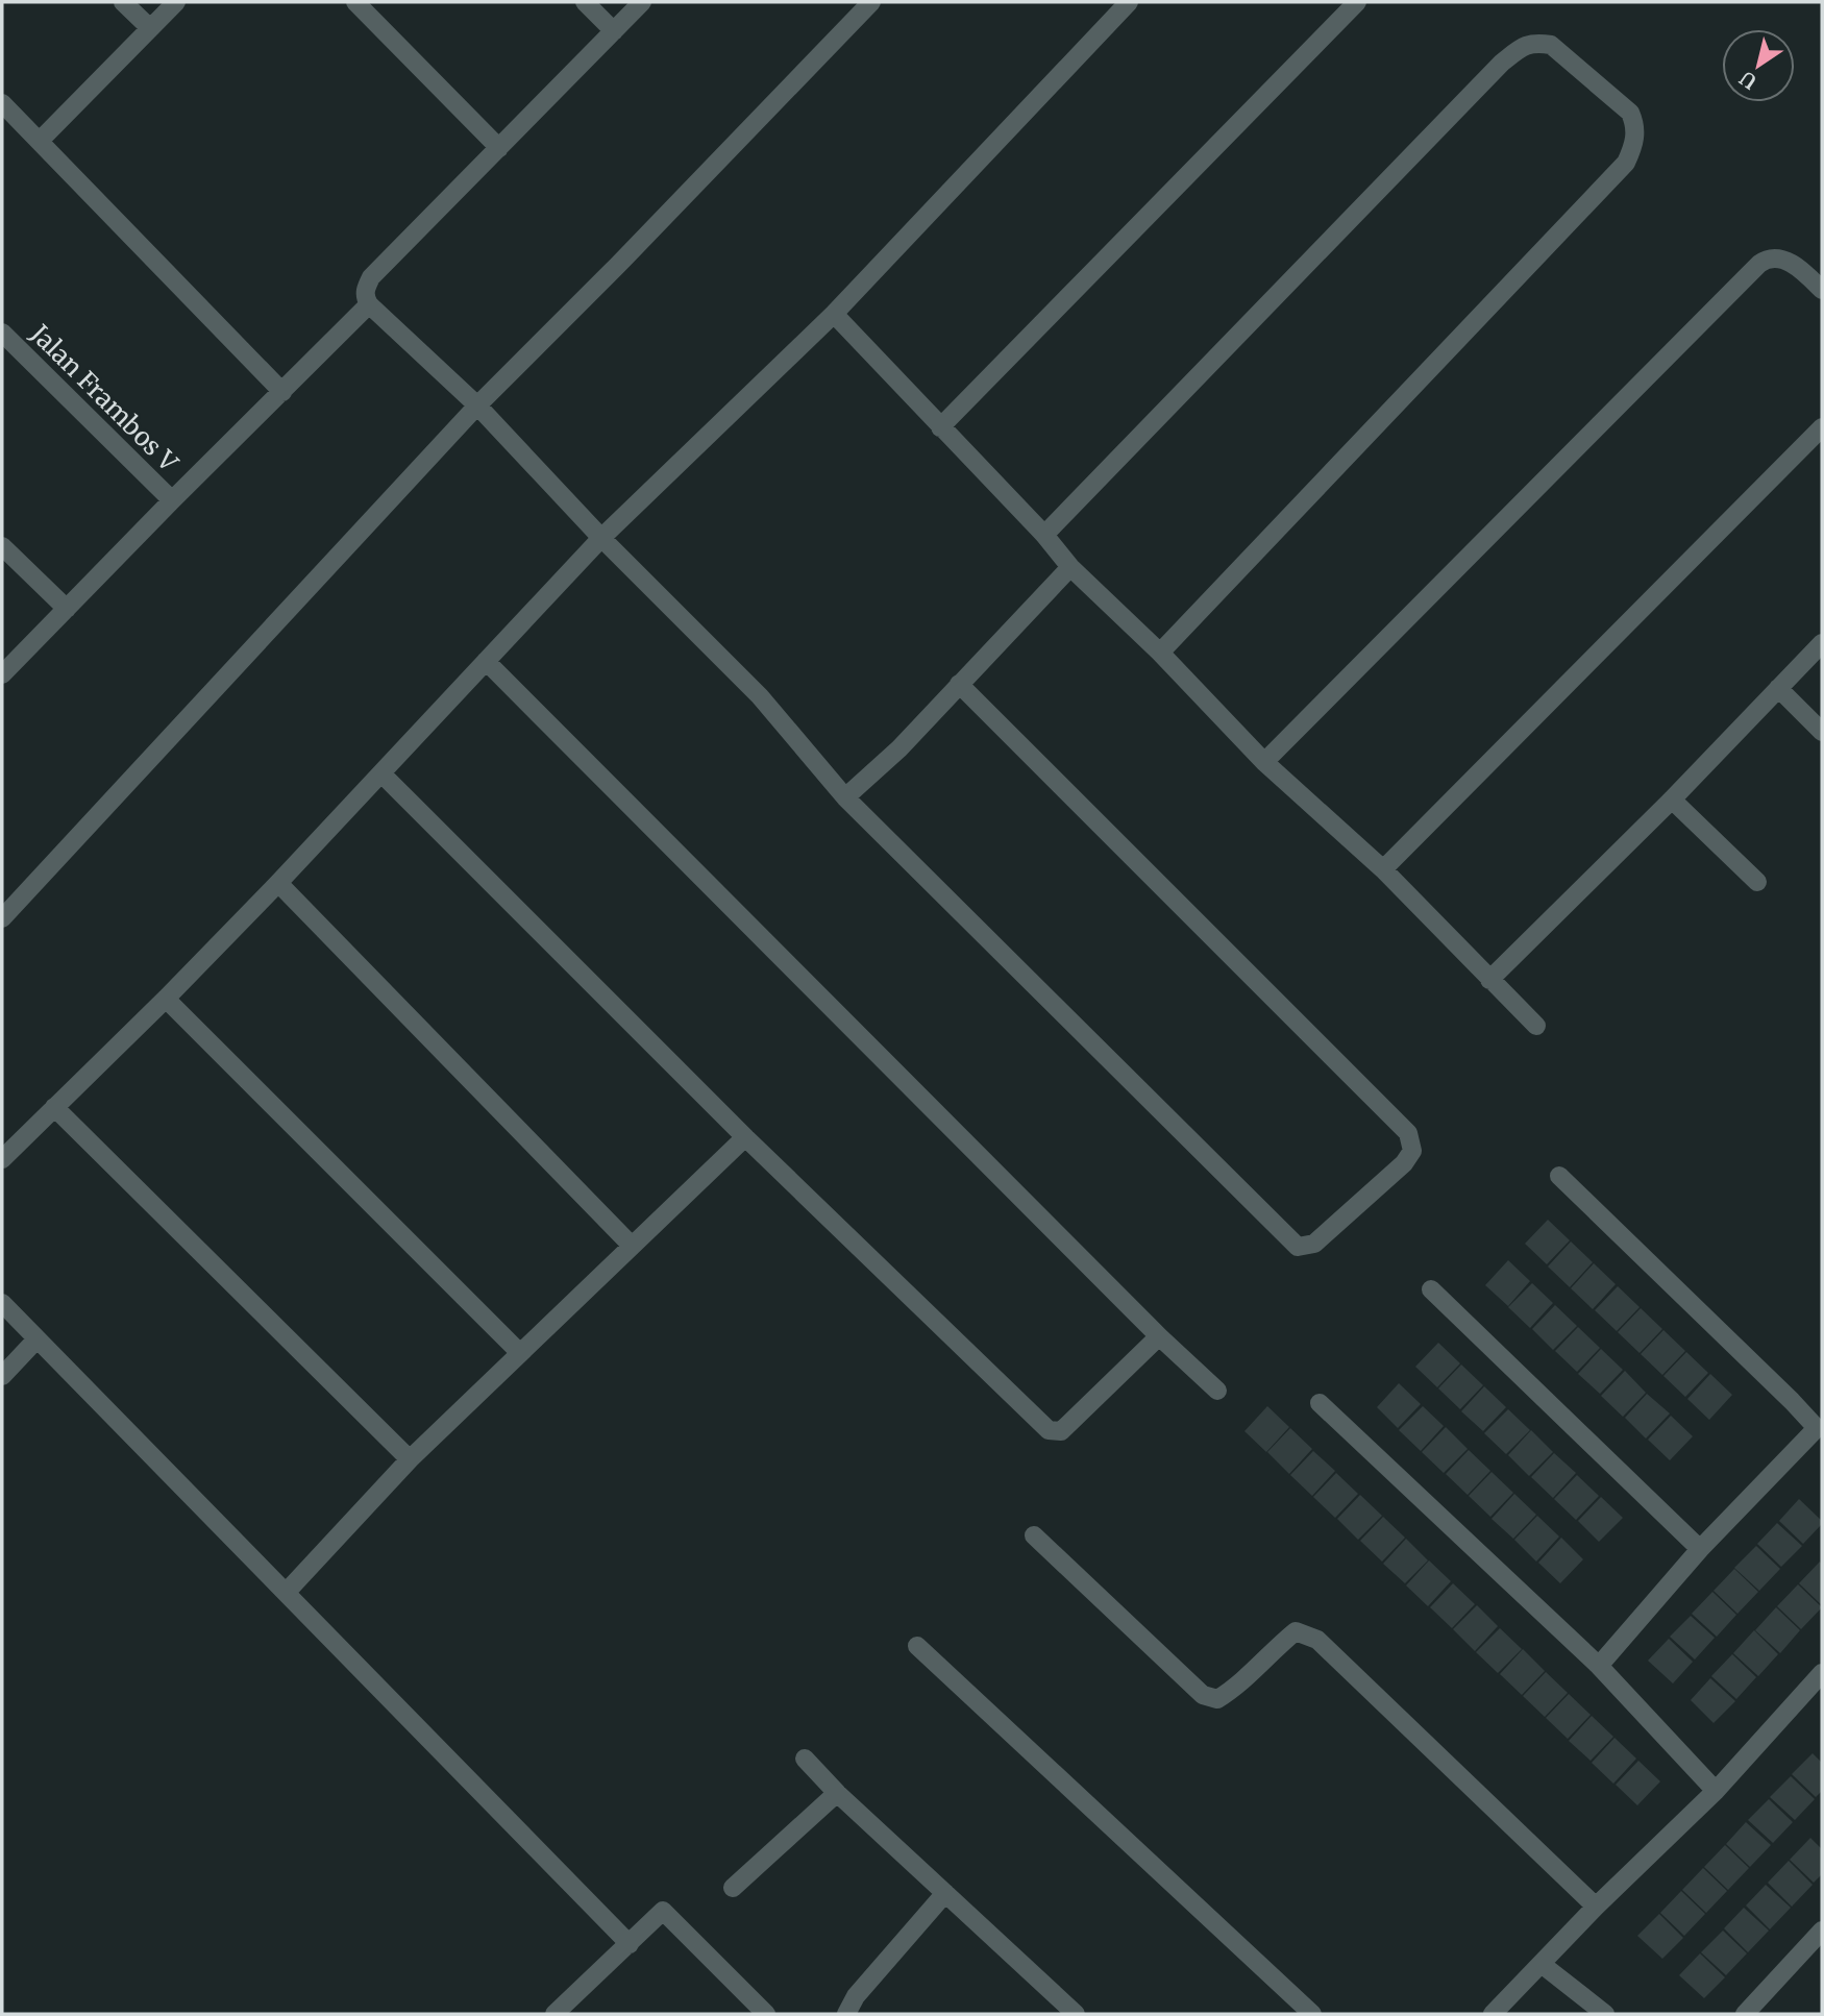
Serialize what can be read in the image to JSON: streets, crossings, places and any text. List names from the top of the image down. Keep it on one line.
{"streets":{"street":["Jalan Frambos V"]},"north":"bottom left"}
